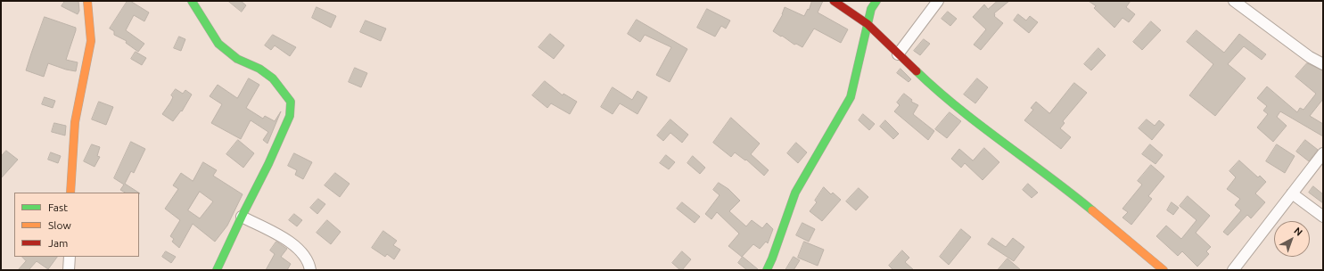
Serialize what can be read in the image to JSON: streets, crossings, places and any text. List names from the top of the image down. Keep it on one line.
{"legend":["Fast","Slow","Jam"],"north":"top right"}
